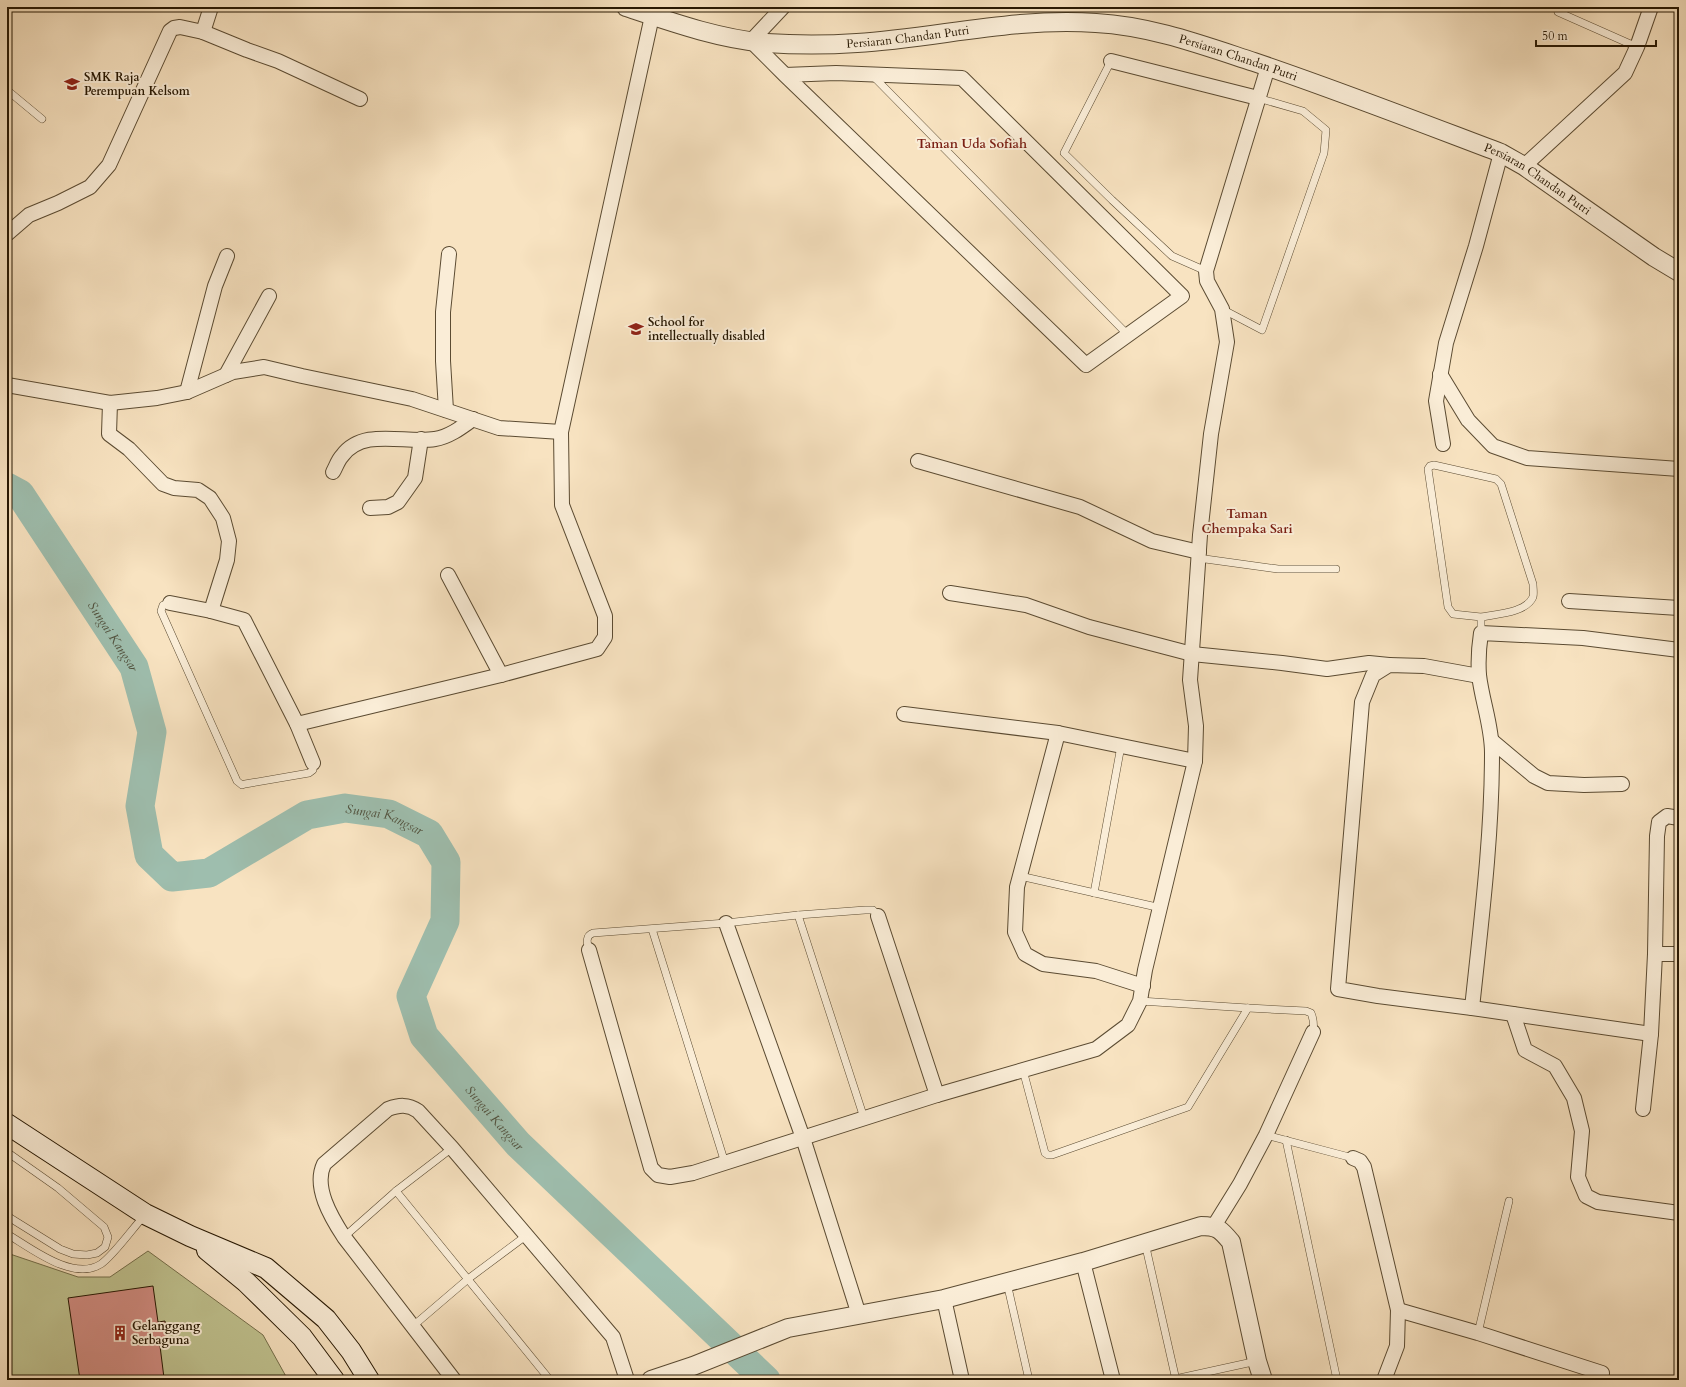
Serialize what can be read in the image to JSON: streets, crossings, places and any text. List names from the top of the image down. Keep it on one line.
{"streets":{"street":["Persiaran Chandan Putri"]},"districts":["Taman Uda Sofiah","Taman Chempaka Sari"],"water":["Sungai Kangsar"],"places":{"school or university":["SMK Raja Perempuan Kelsom","School for intellectually disabled"],"building":["Gelanggang Serbaguna"]},"scale_bar":"50 m"}
